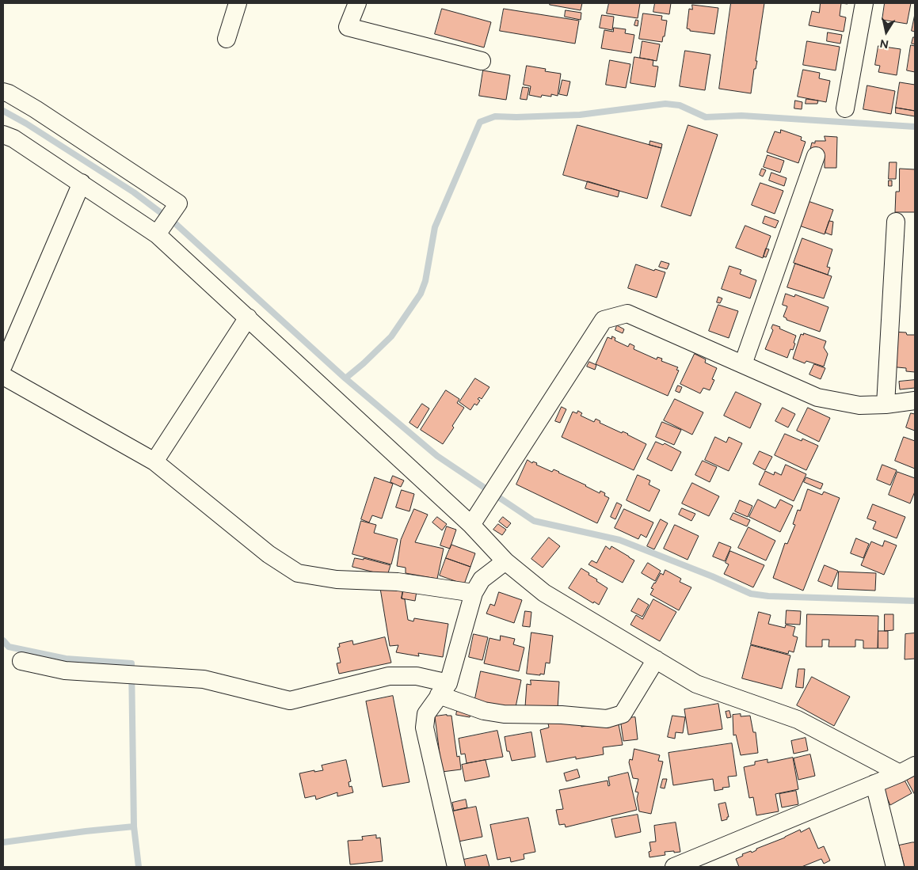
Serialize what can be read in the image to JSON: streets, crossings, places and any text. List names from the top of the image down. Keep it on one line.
{"north":"bottom"}
